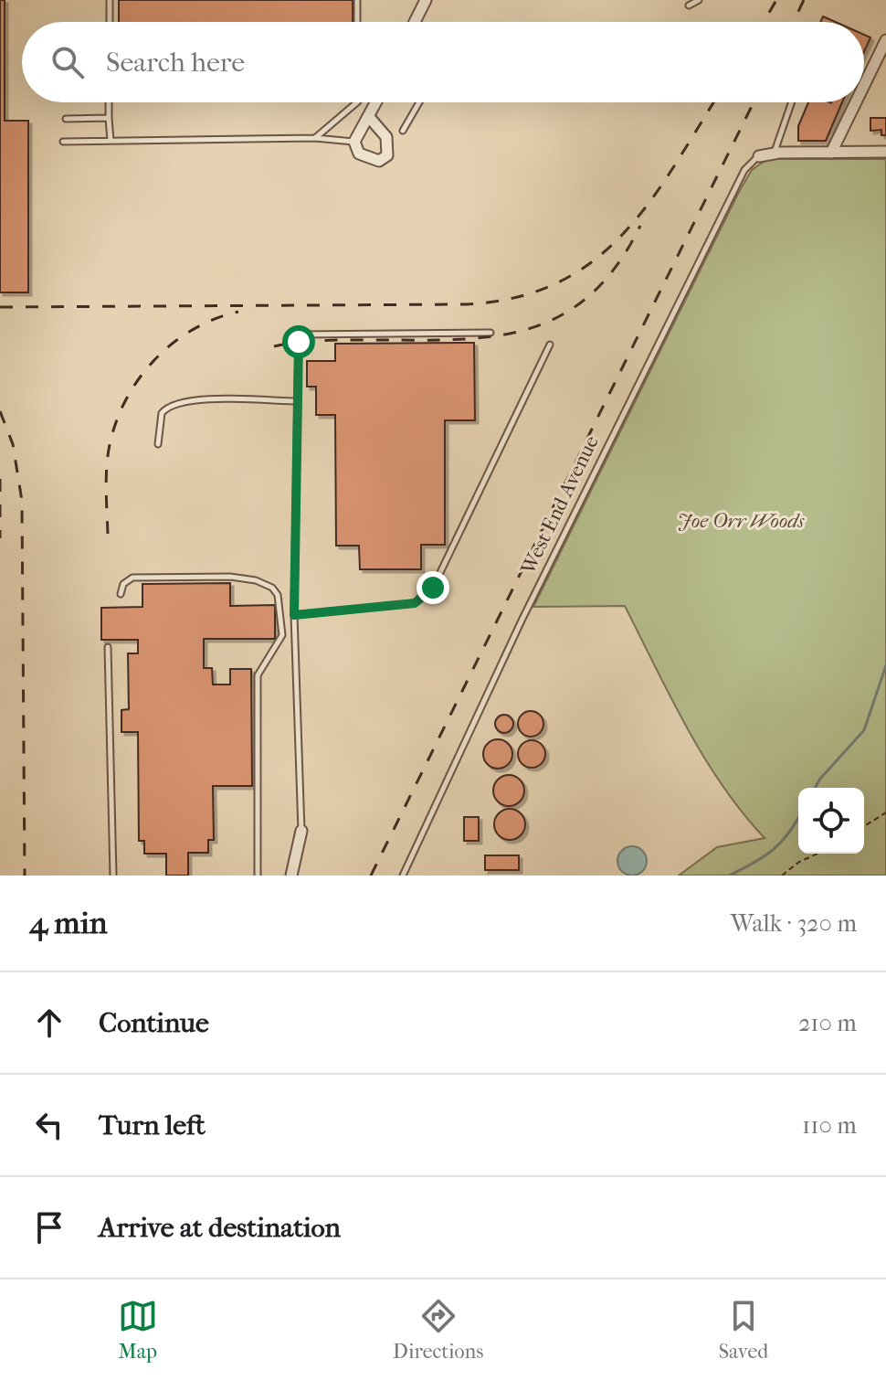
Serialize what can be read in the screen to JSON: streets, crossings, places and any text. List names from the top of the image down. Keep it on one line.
{"streets":{"lane":["West End Avenue"]},"parks":["Joe Orr Woods"],"page":{"search":"Search here","heading":["4 min","Walk · 320 m"],"list":[["Continue","210 m"],["Turn left","110 m"],"Arrive at destination"],"nav":["Map","Directions","Saved"]}}
